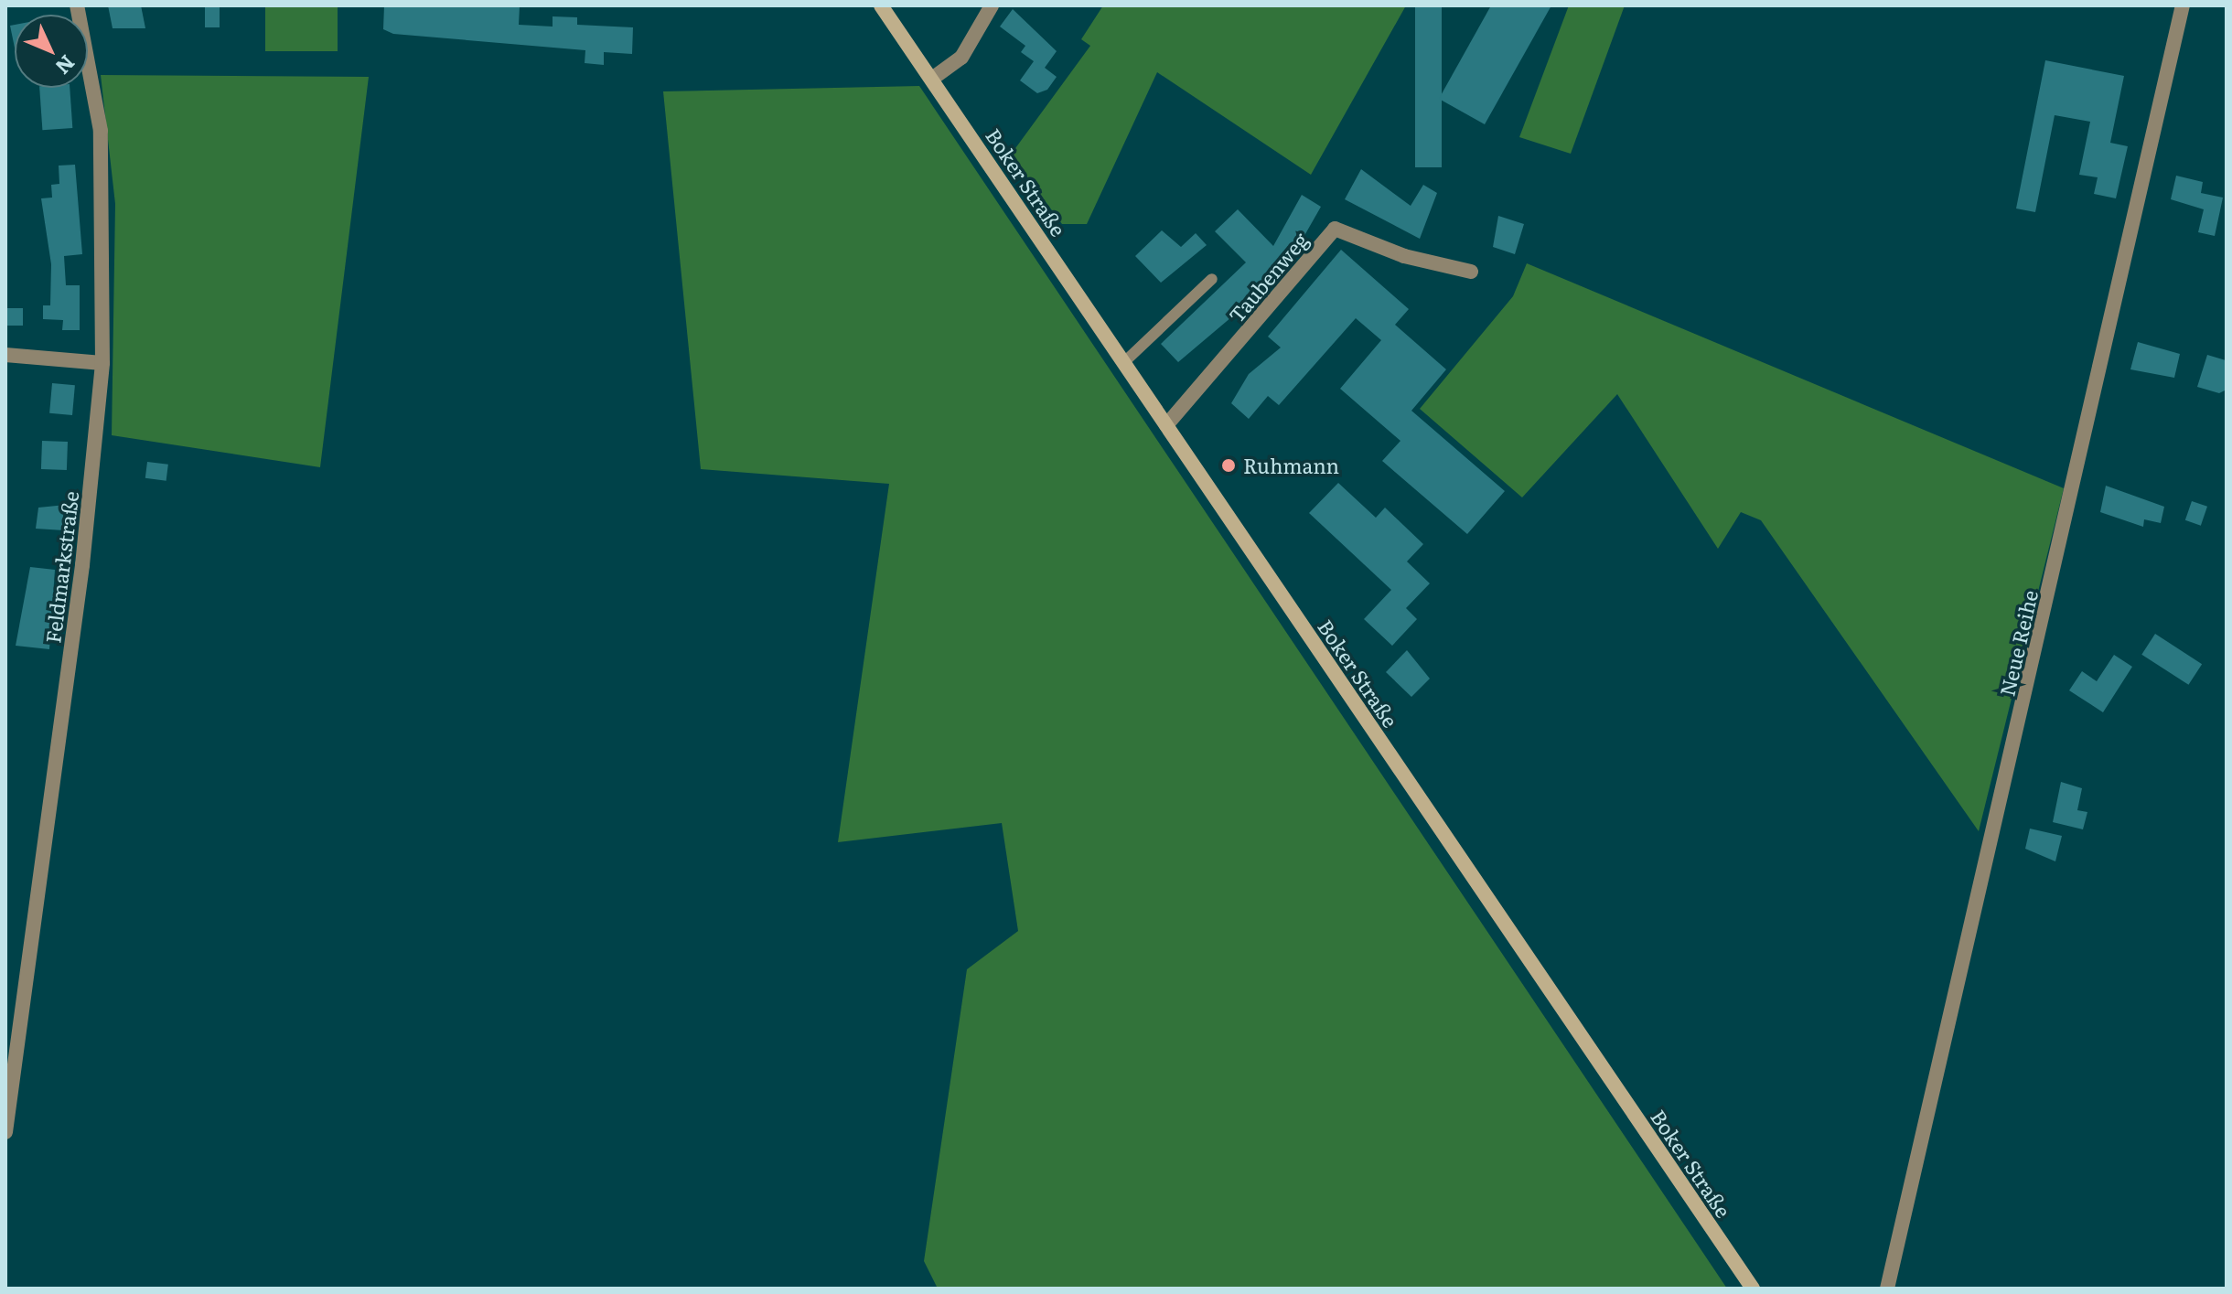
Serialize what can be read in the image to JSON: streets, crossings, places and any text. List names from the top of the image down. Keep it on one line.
{"streets":{"main road":["Boker Straße"],"street":["Taubenweg","Feldmarkstraße","Neue Reihe"]},"crossings":[["Boker Straße","Taubenweg"]],"places":["Ruhmann"],"north":"bottom right"}
